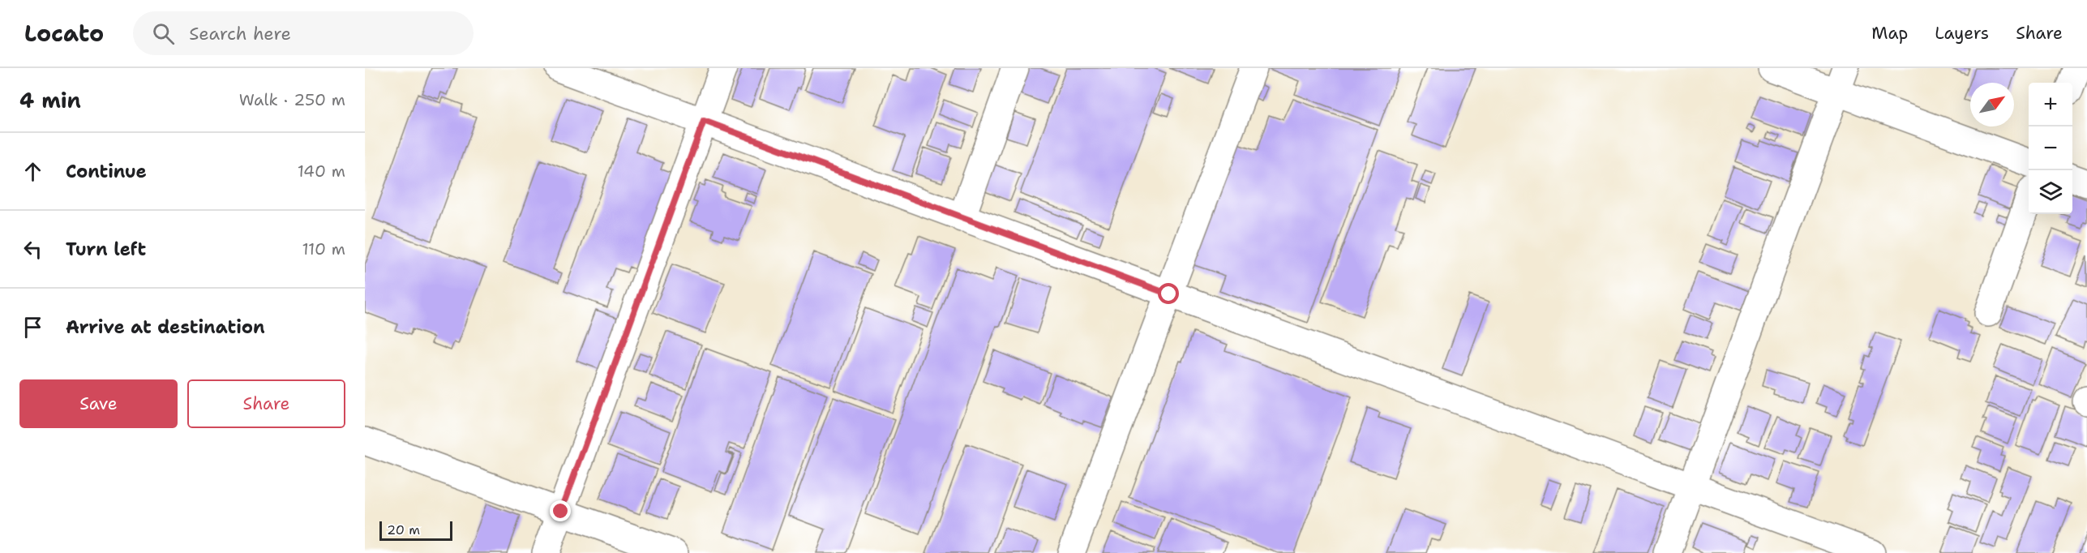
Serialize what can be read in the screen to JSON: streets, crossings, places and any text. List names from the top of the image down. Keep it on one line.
{"scale_bar":"20 m","north":"top right","page":{"header":"Locato","search":"Search here","nav":["Map","Layers","Share"],"heading":["4 min","Walk · 250 m"],"map_buttons":["+","−"],"list":[["Continue","140 m"],["Turn left","110 m"],"Arrive at destination"],"buttons":["Save","Share"],"scale":"20 m"}}
